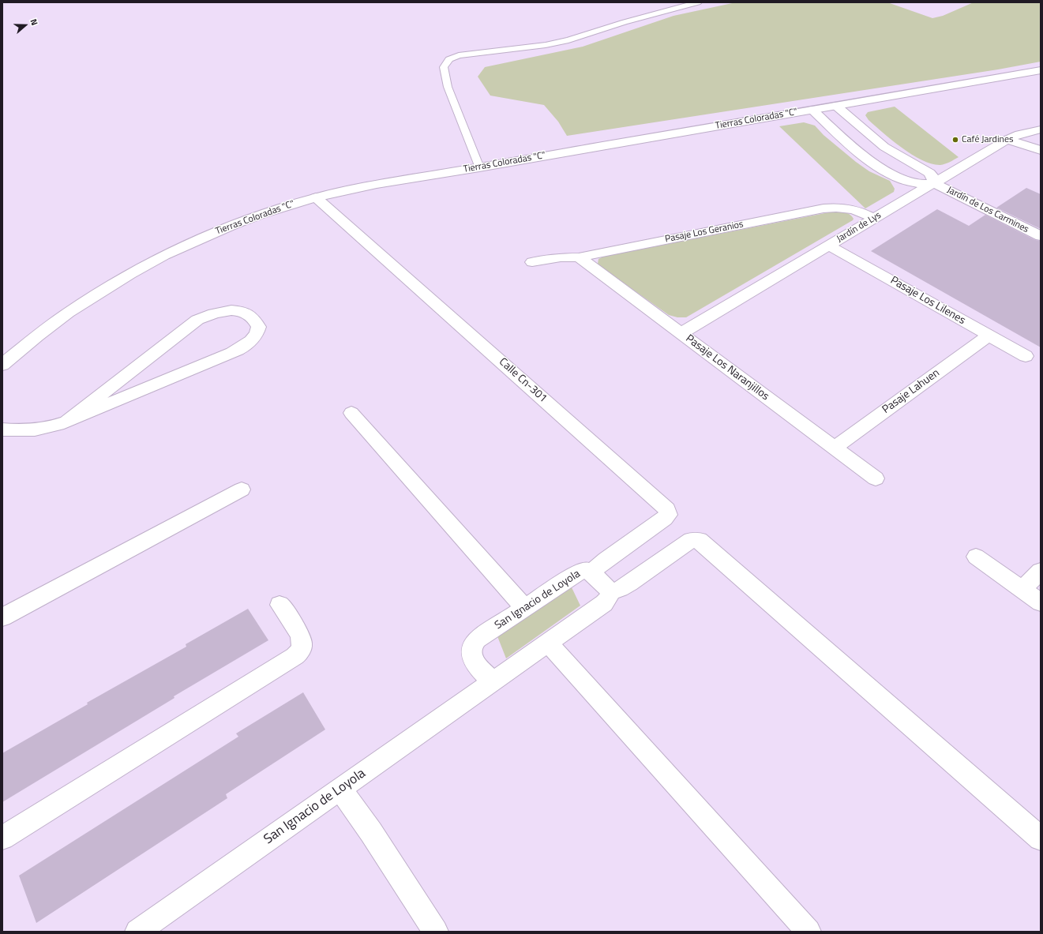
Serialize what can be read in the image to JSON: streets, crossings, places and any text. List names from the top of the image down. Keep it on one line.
{"streets":{"street":["Tierras Coloradas \"C\"","Jardín de Los Carmines","Jardín de Lys","Pasaje Los Geranios","Pasaje Los Lilenes","Pasaje Los Naranjillos","Calle Cn-301","Pasaje Lahuen","San Ignacio de Loyola"]},"crossings":[["Tierras Coloradas \"C\"","Jardín de Los Carmines"],["Tierras Coloradas \"C\"","Calle Cn-301"],["Jardín de Los Carmines","Jardín de Lys"],["Jardín de Lys","Pasaje Los Geranios"],["Jardín de Lys","Pasaje Los Lilenes"],["Jardín de Lys","Pasaje Los Naranjillos"],["Pasaje Los Geranios","Pasaje Los Naranjillos"],["Pasaje Los Lilenes","Pasaje Lahuen"],["Pasaje Los Naranjillos","Pasaje Lahuen"],["Calle Cn-301","San Ignacio de Loyola"]],"places":["Café Jardines"],"north":"right"}
